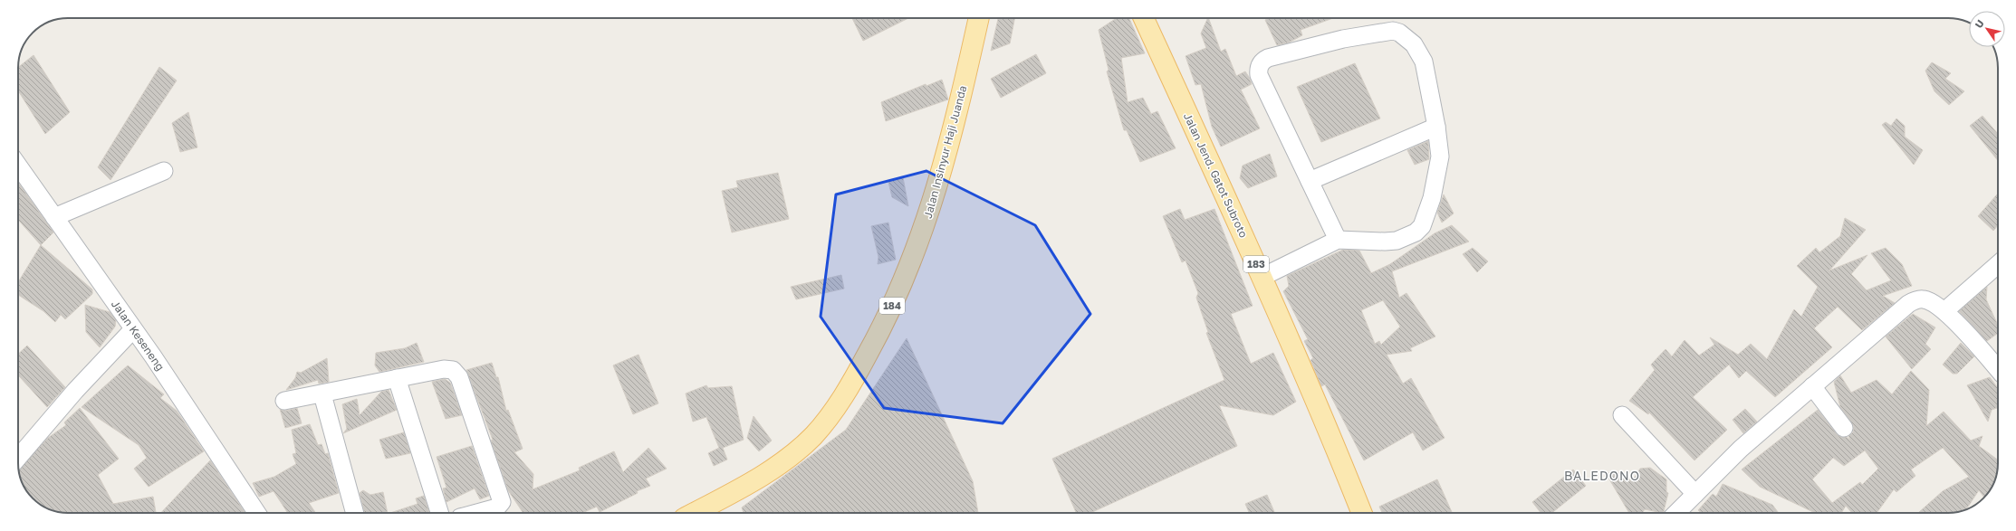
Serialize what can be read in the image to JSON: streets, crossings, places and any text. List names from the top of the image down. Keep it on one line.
{"streets":{"main road":["Jalan Insinyur Haji Juanda","Jalan Jend. Gatot Subroto","183","184"],"street":["Jalan Keseneng"]},"districts":["BALEDONO"],"north":"top left"}
